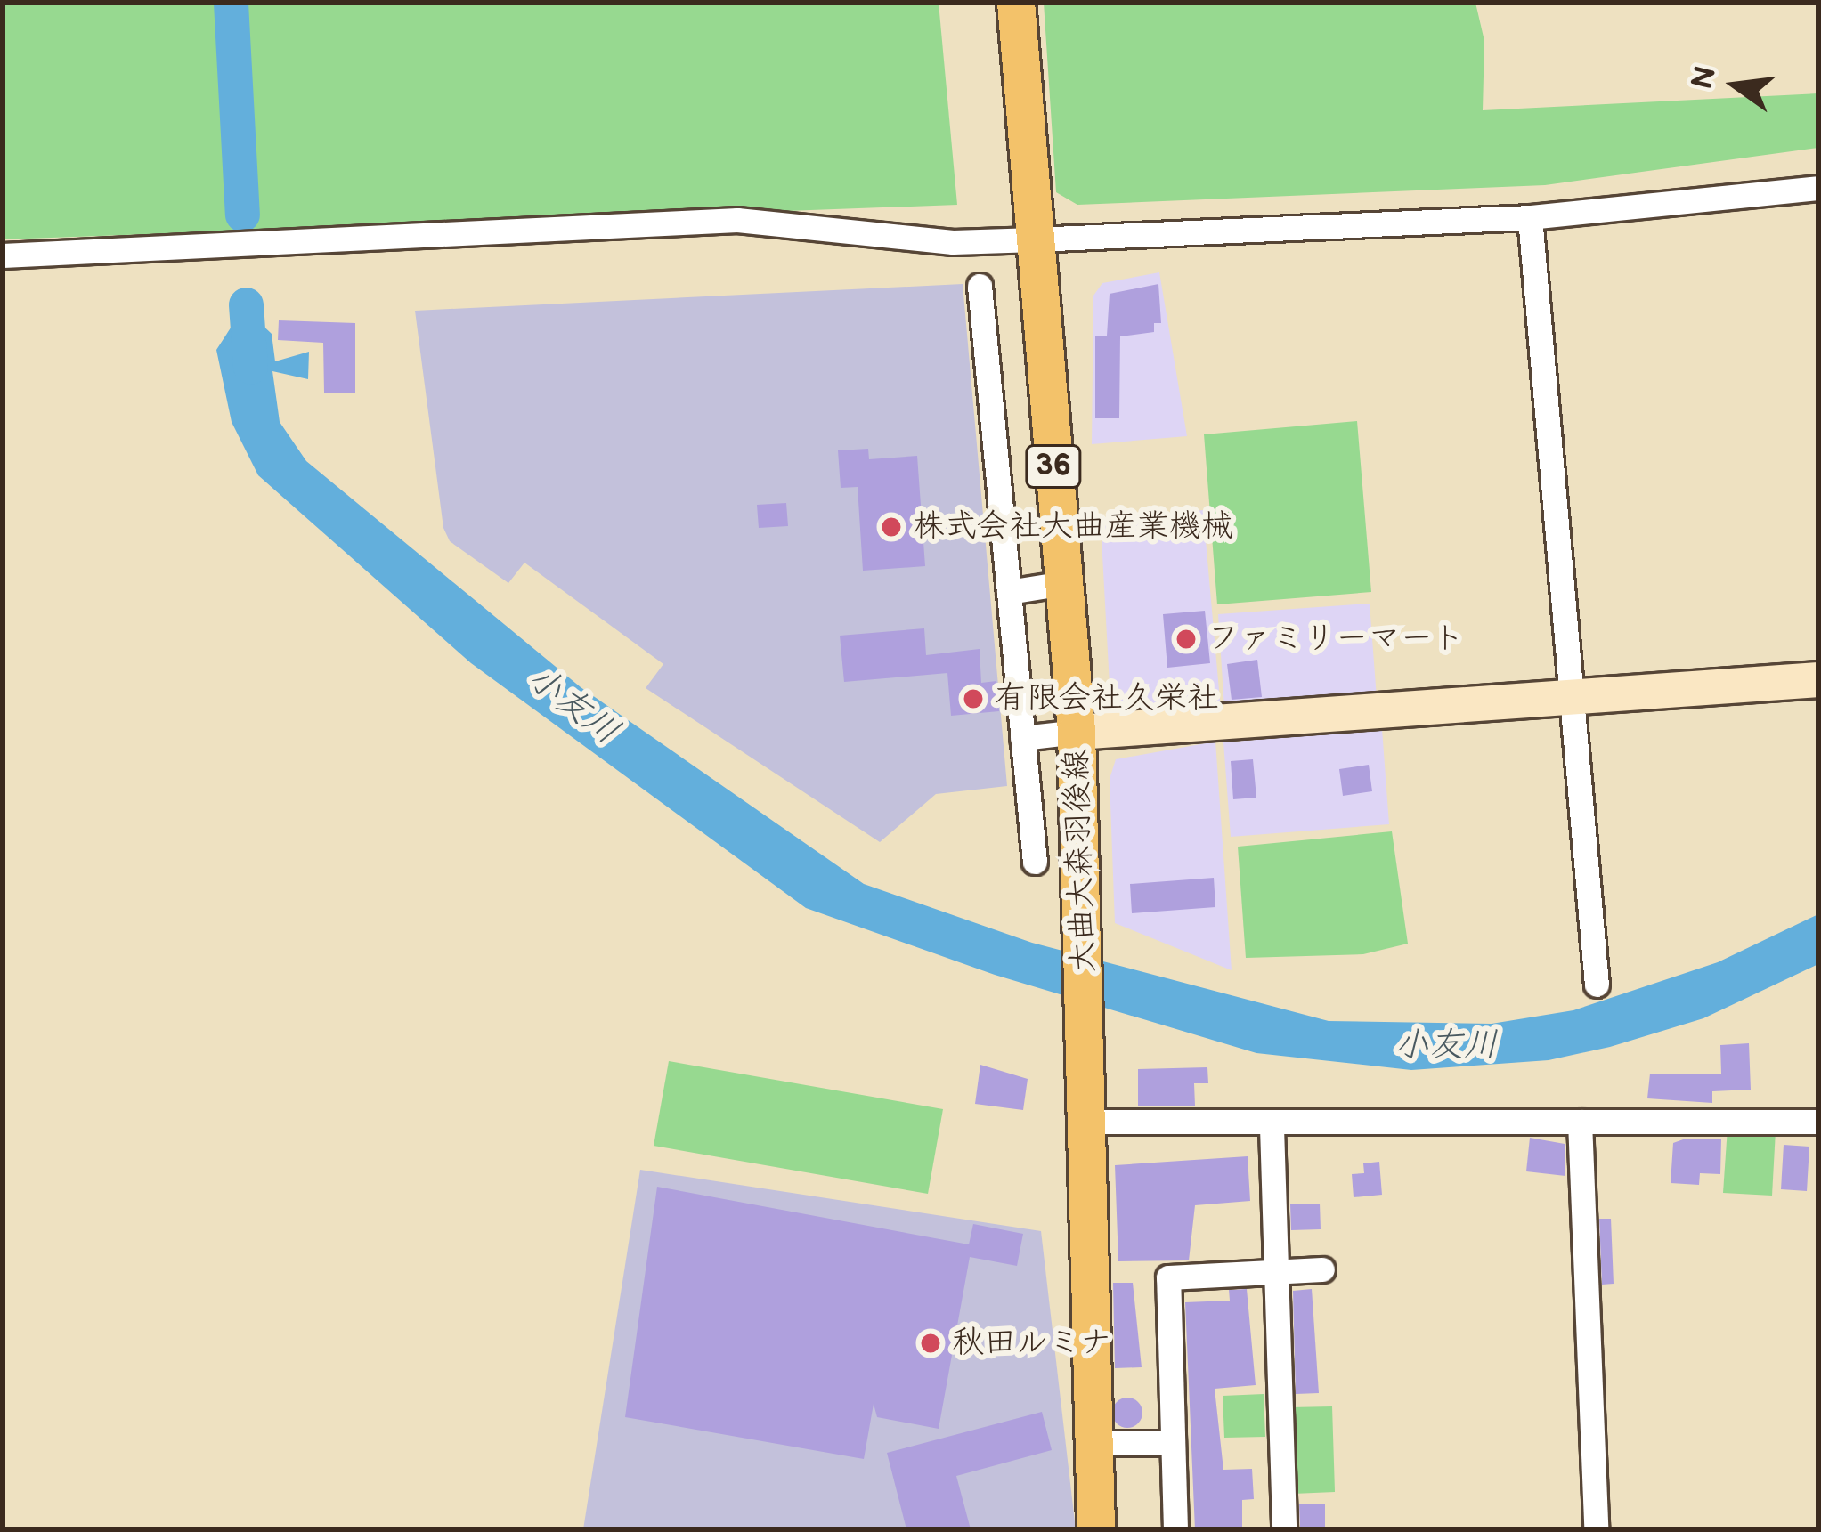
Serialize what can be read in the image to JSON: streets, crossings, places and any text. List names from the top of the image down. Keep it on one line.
{"streets":{"main road":["36","大曲大森羽後線"]},"water":["小友川"],"places":["株式会社大曲産業機械","ファミリーマート","有限会社久栄社","秋田ルミナ"],"north":"left"}
